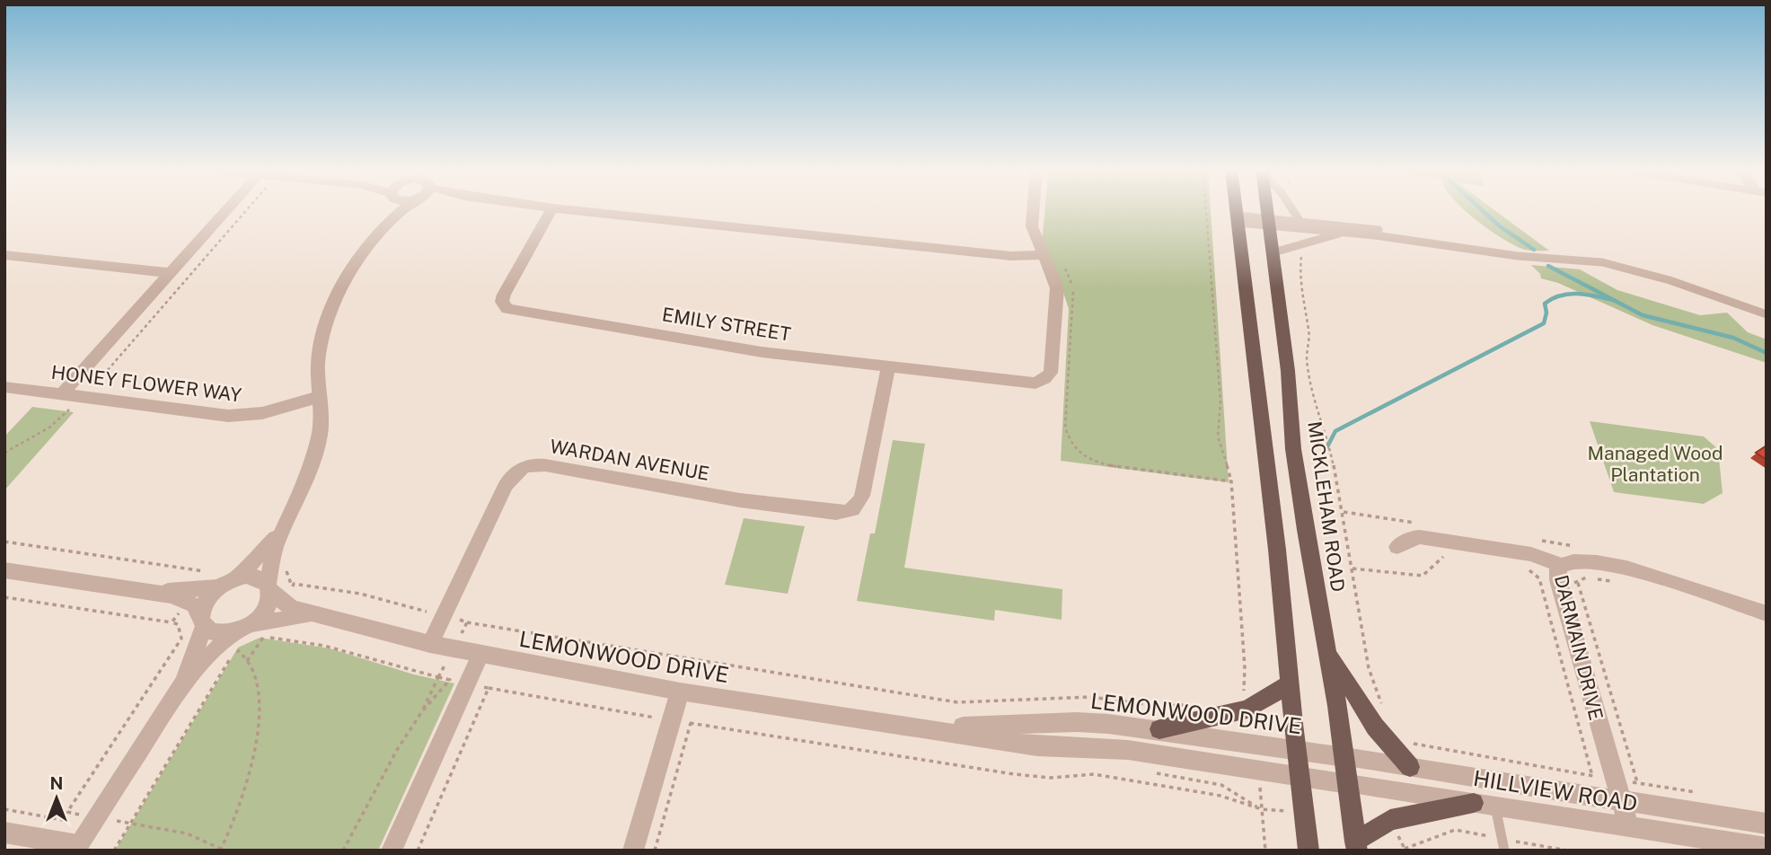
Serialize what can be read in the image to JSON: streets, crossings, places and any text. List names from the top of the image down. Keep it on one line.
{"streets":{"main road":["MICKLEHAM ROAD"],"street":["EMILY STREET","HONEY FLOWER WAY","WARDAN AVENUE","DARMAIN DRIVE","LEMONWOOD DRIVE","HILLVIEW ROAD"]},"crossings":[["EMILY STREET","WARDAN AVENUE"],["WARDAN AVENUE","LEMONWOOD DRIVE"],["MICKLEHAM ROAD","LEMONWOOD DRIVE"],["MICKLEHAM ROAD","HILLVIEW ROAD"],["DARMAIN DRIVE","HILLVIEW ROAD"],["LEMONWOOD DRIVE","HILLVIEW ROAD"]],"parks":["Managed Wood Plantation"],"north":"top"}
